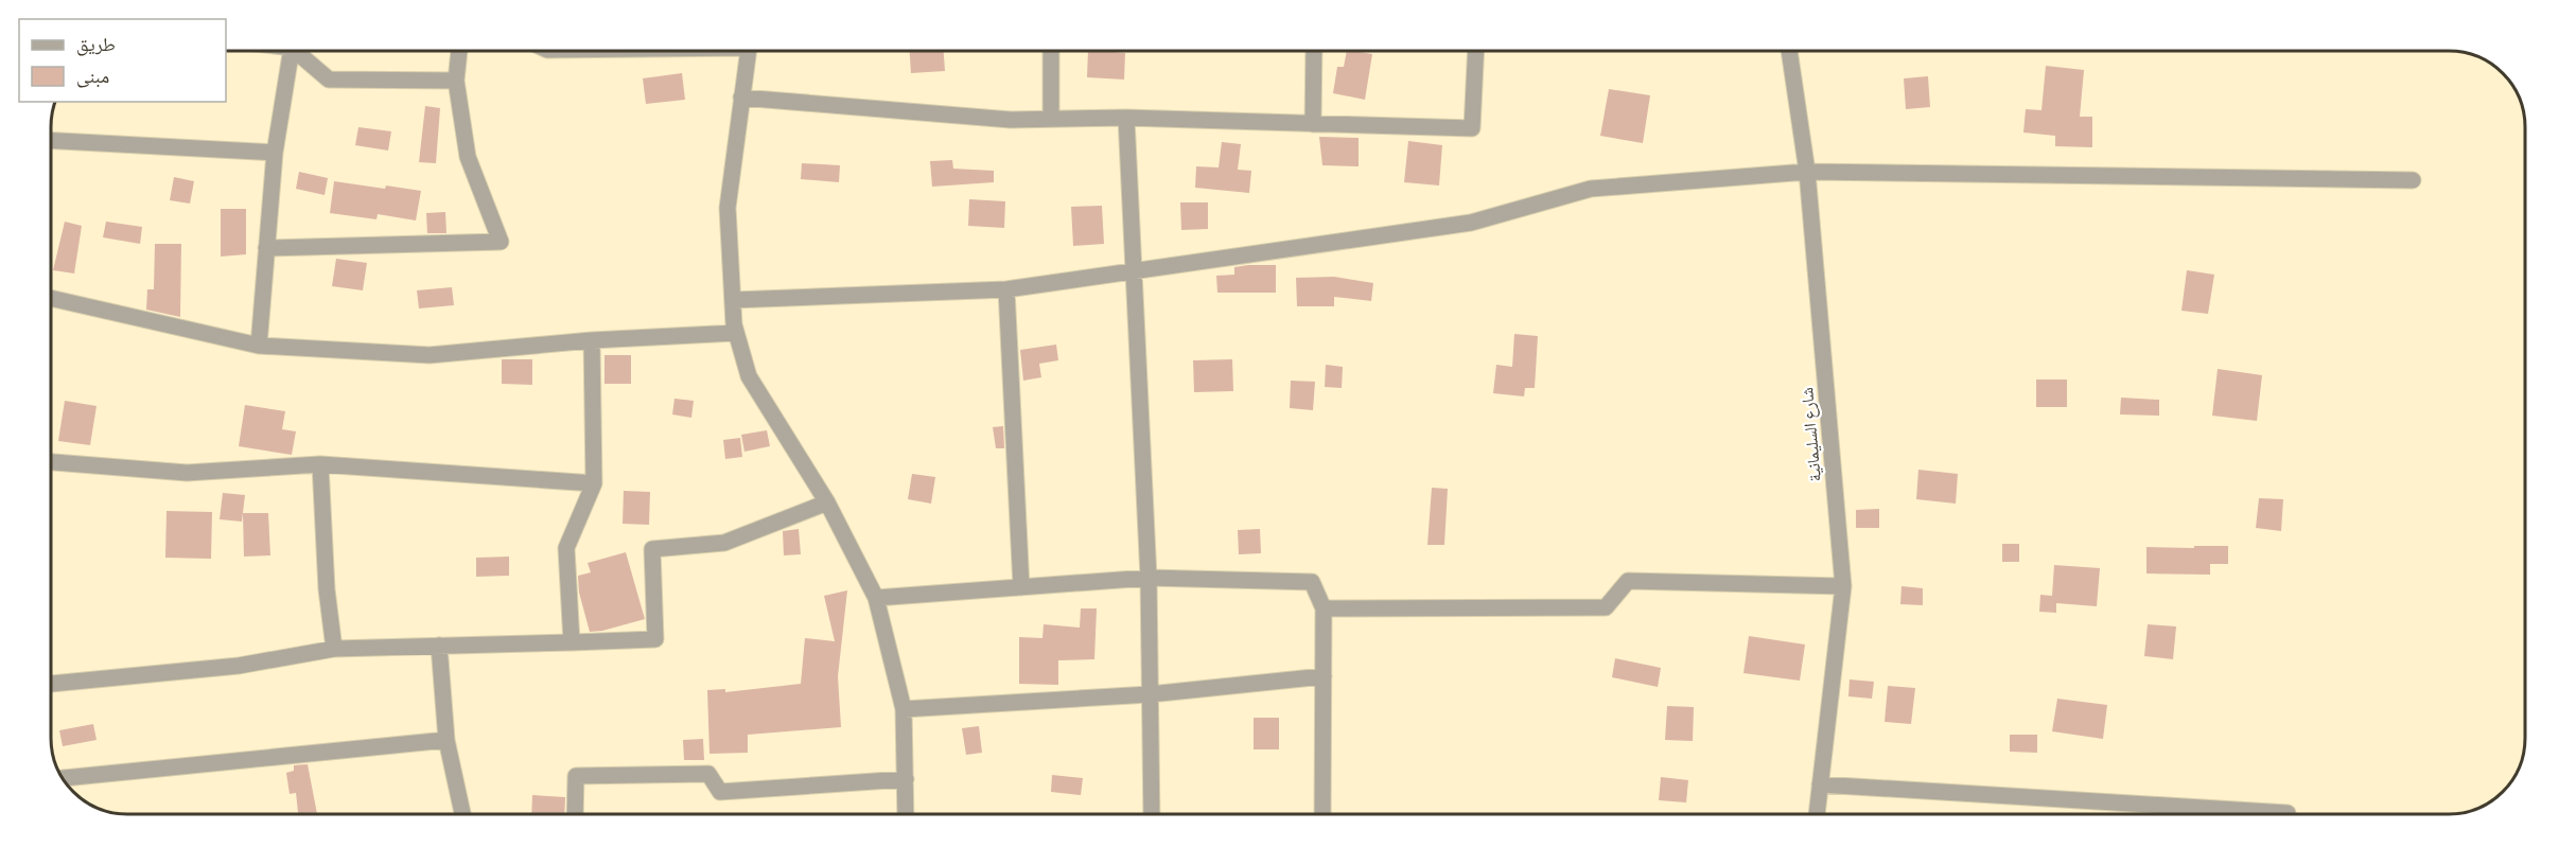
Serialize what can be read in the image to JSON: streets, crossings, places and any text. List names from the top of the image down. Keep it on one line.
{"streets":{"street":["شارع السليمانية"]},"legend":["طريق","مبنى"]}
